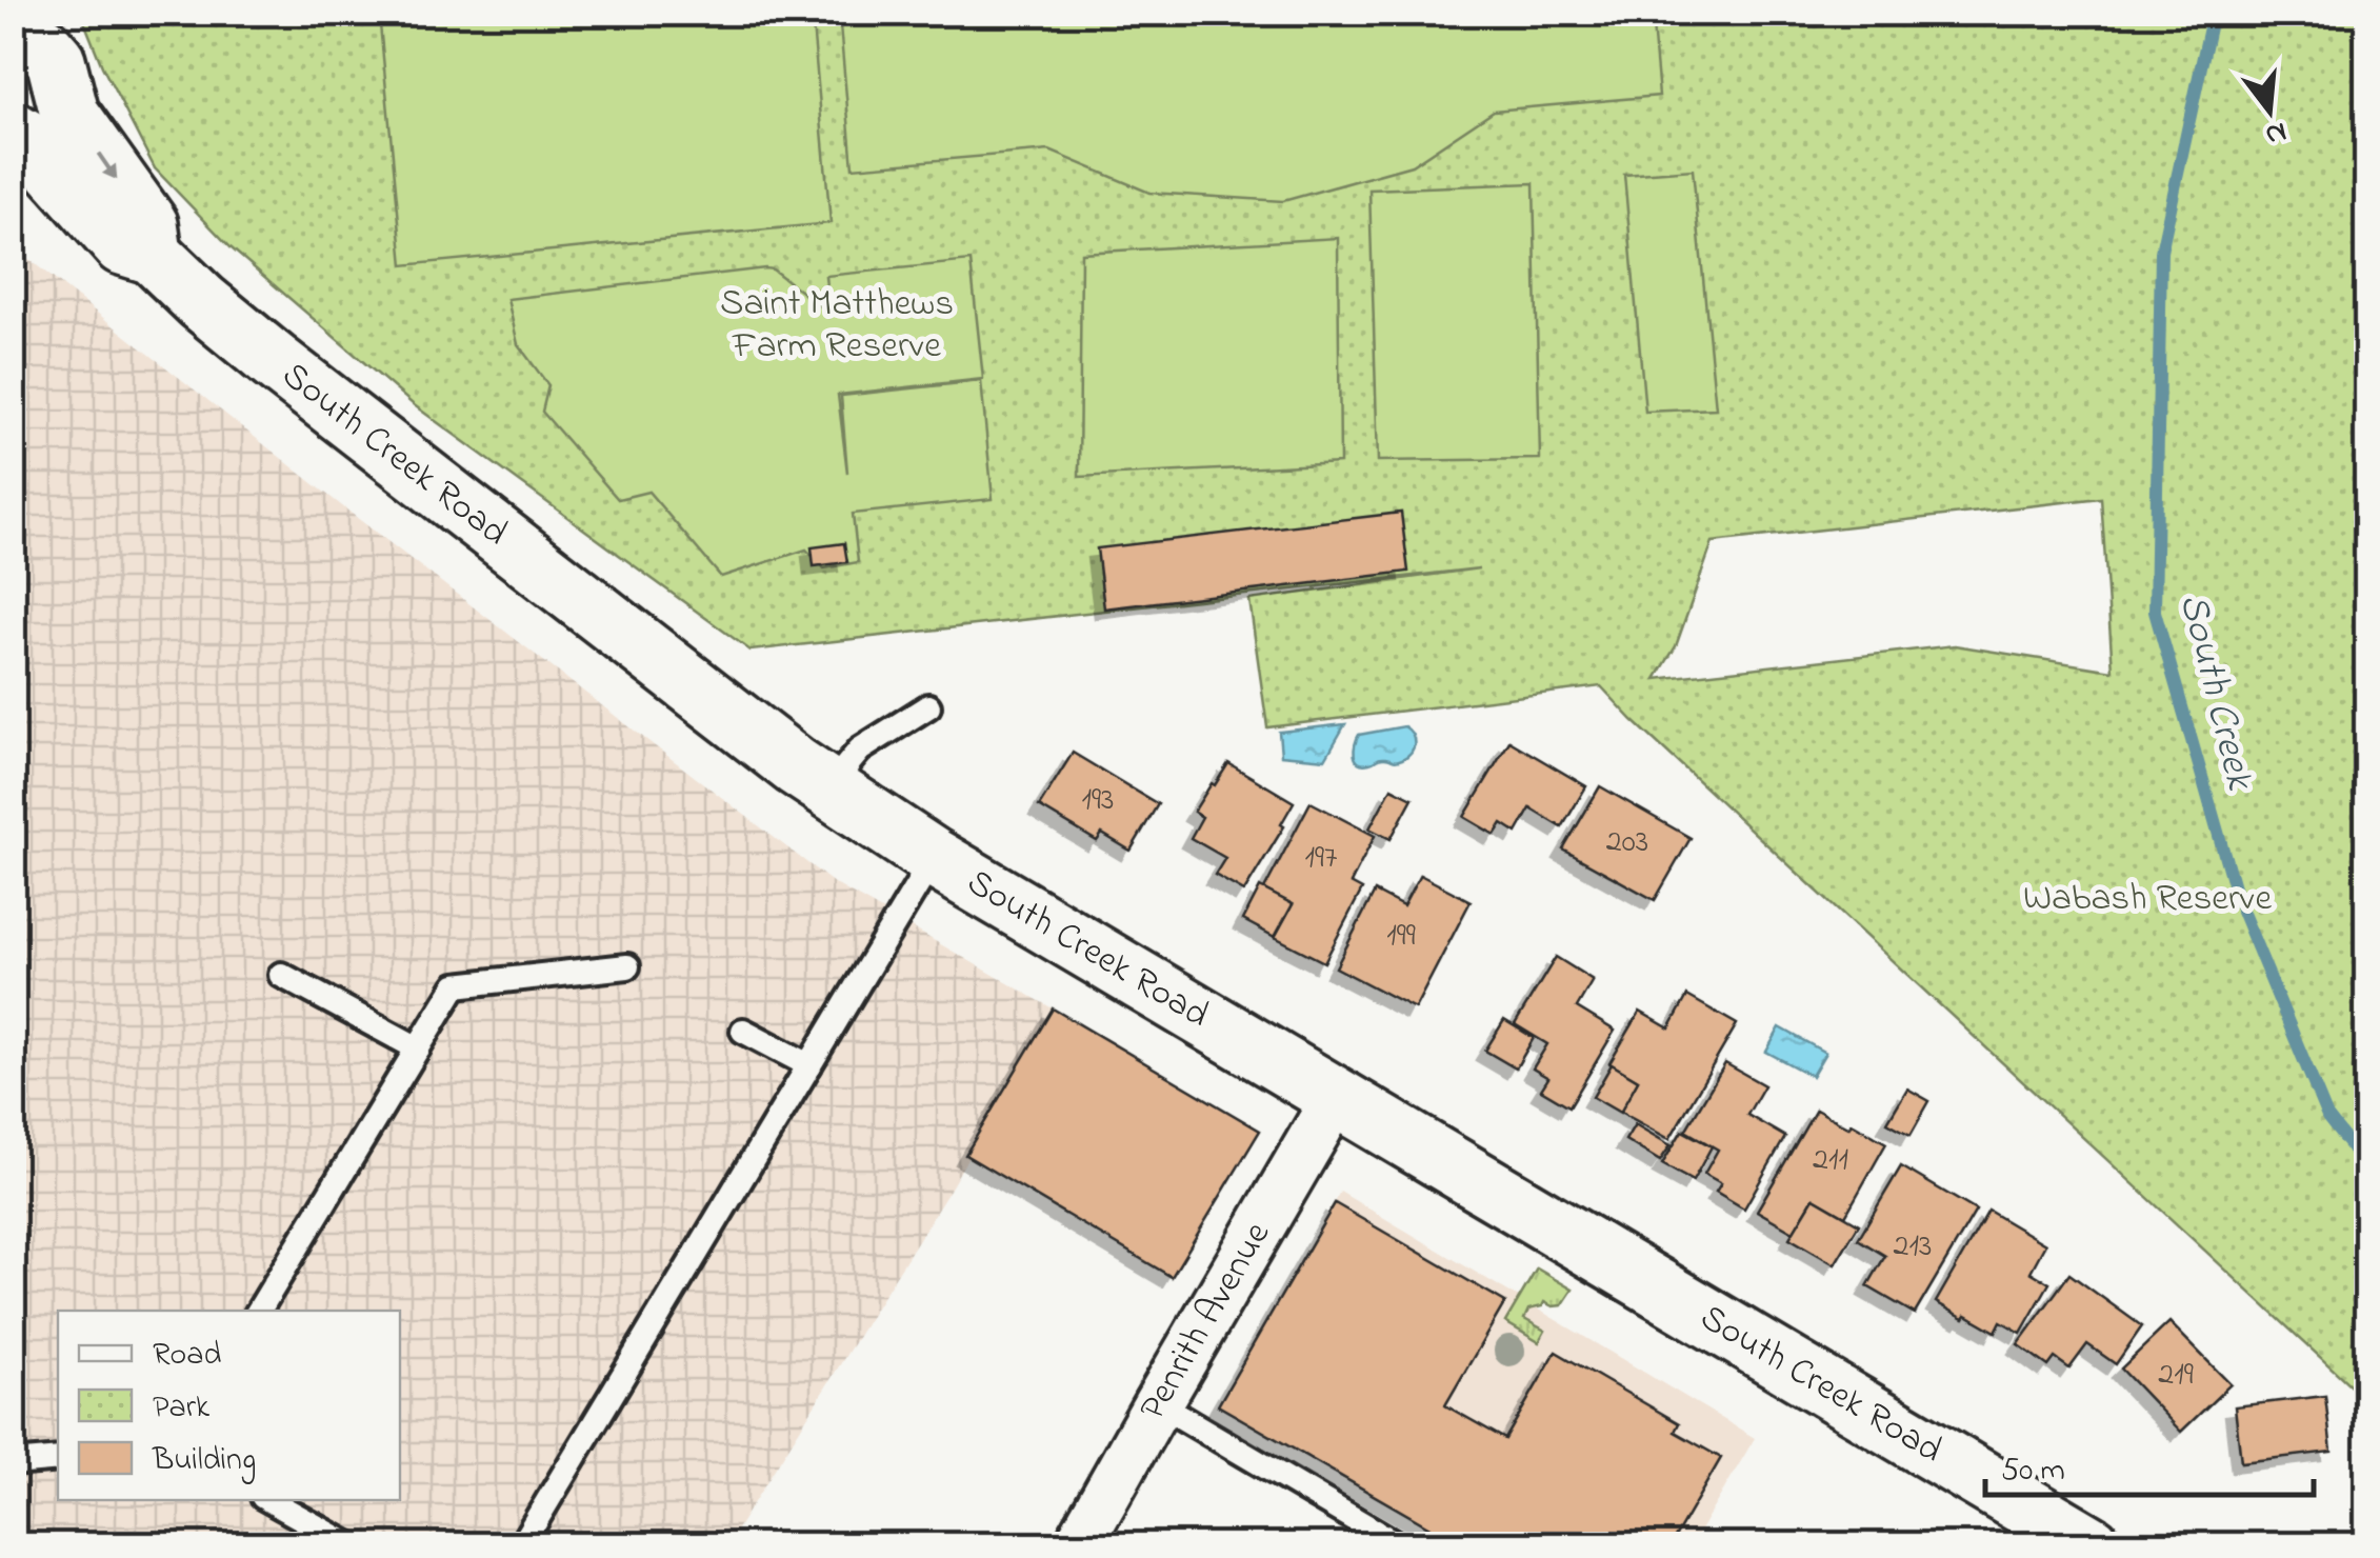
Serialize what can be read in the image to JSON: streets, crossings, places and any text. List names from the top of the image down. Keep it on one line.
{"streets":{"street":["South Creek Road","Penrith Avenue"]},"crossings":[["South Creek Road","Penrith Avenue"]],"water":["South Creek"],"parks":["Saint Matthews Farm Reserve","Wabash Reserve"],"house_numbers":["193","203","197","199","211","213","219"],"legend":["Road","Park","Building"],"scale_bar":"50 m","north":"bottom"}
